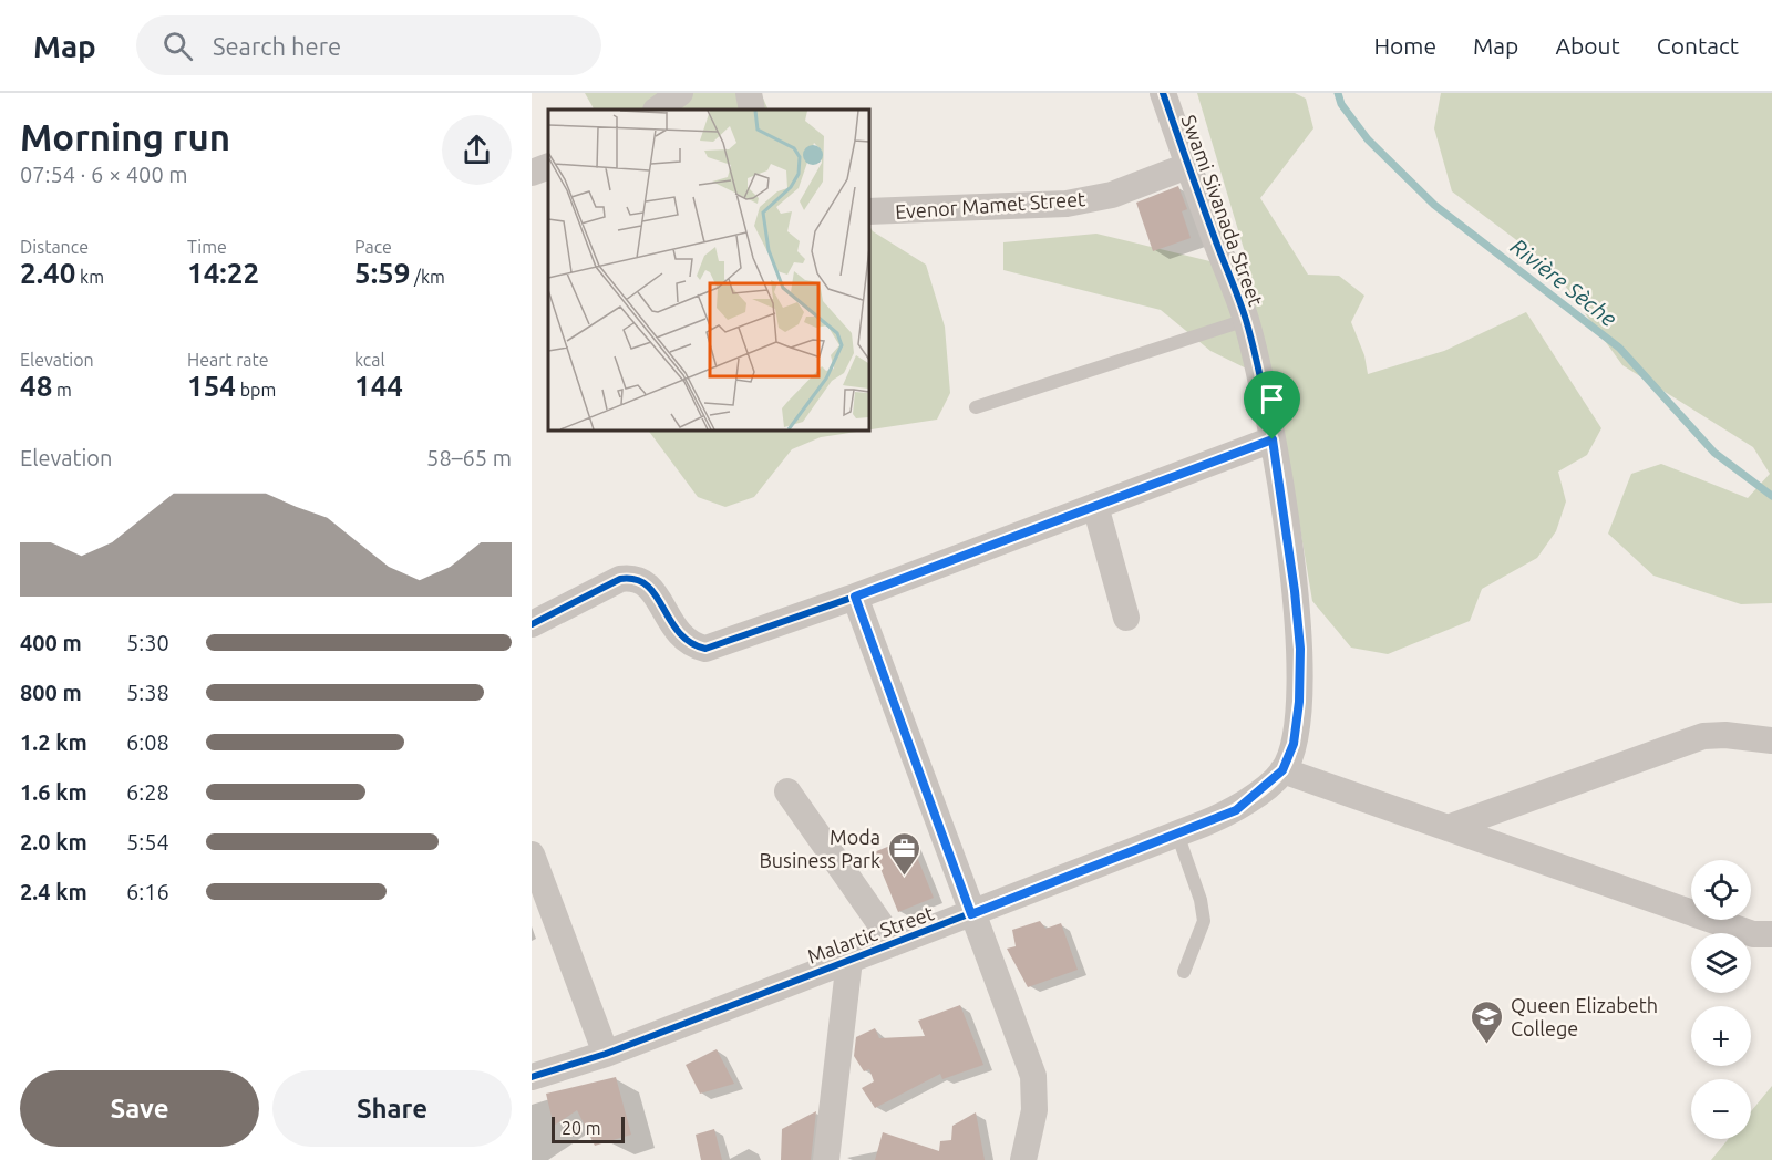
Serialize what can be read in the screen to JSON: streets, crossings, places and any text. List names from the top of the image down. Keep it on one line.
{"streets":{"street":["Evenor Mamet Street","Swami Sivanada Street","Malartic Street"]},"crossings":[["Evenor Mamet Street","Swami Sivanada Street"],["Swami Sivanada Street","Malartic Street"]],"water":["Rivière Sèche"],"places":{"office":["Moda Business Park"],"school or university":["Queen Elizabeth College"]},"scale_bar":"20 m","page":{"header":"Map","search":"Search here","nav":["Home","Map","About","Contact"],"heading":["Morning run","07:54 · 6 × 400 m"],"stats":[["Distance","2.40 km"],["Time","14:22"],["Pace","5:59 /km"],["Elevation","48 m"],["Heart rate","154 bpm"],["kcal","144"]],"chart":["Elevation","58–65 m"],"list":[{"name":"400 m","note":"5:30"},{"name":"800 m","note":"5:38"},{"name":"1.2 km","note":"6:08"},{"name":"1.6 km","note":"6:28"},{"name":"2.0 km","note":"5:54"},{"name":"2.4 km","note":"6:16"}],"map_buttons":["+","−"],"buttons":["Save","Share"],"scale":"20 m"}}
